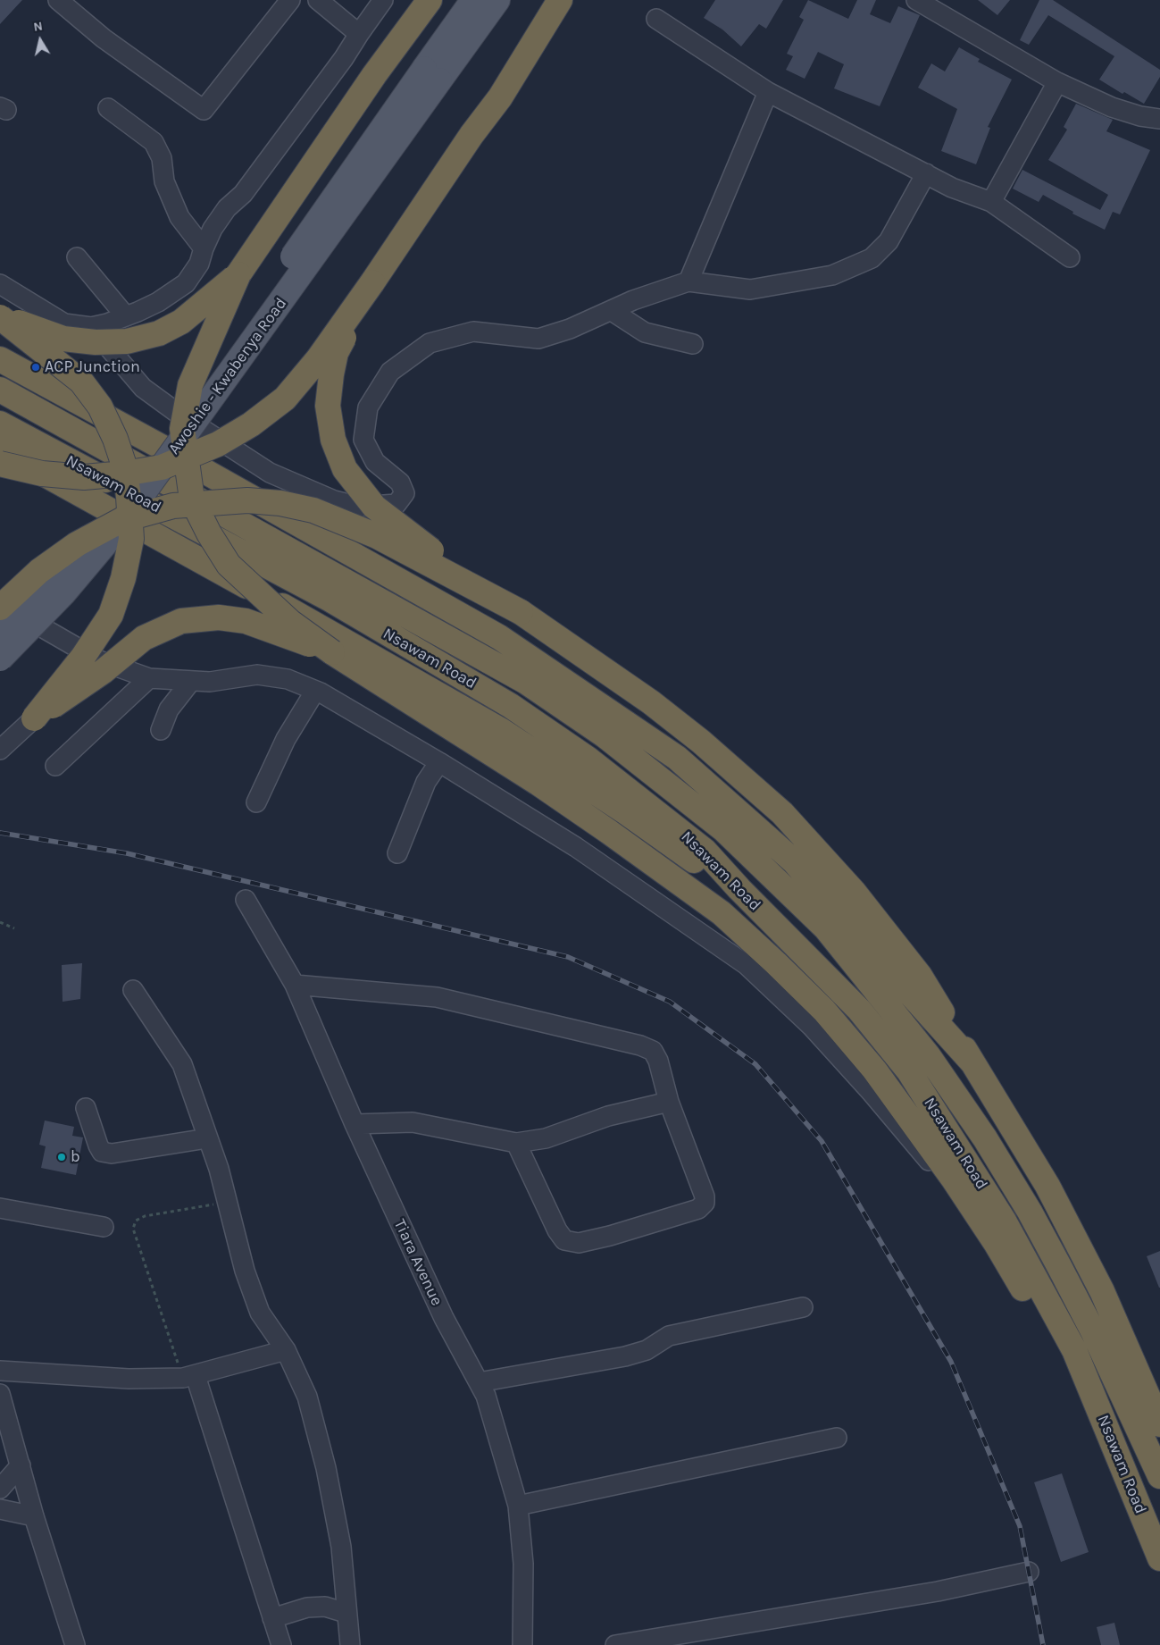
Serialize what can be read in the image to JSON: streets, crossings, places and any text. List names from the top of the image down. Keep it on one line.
{"streets":{"highway":["Nsawam Road"],"main road":["Awoshie - Kwabenya Road"],"street":["Tiara Avenue"]},"places":["ACP Junction","b"],"north":"top"}
